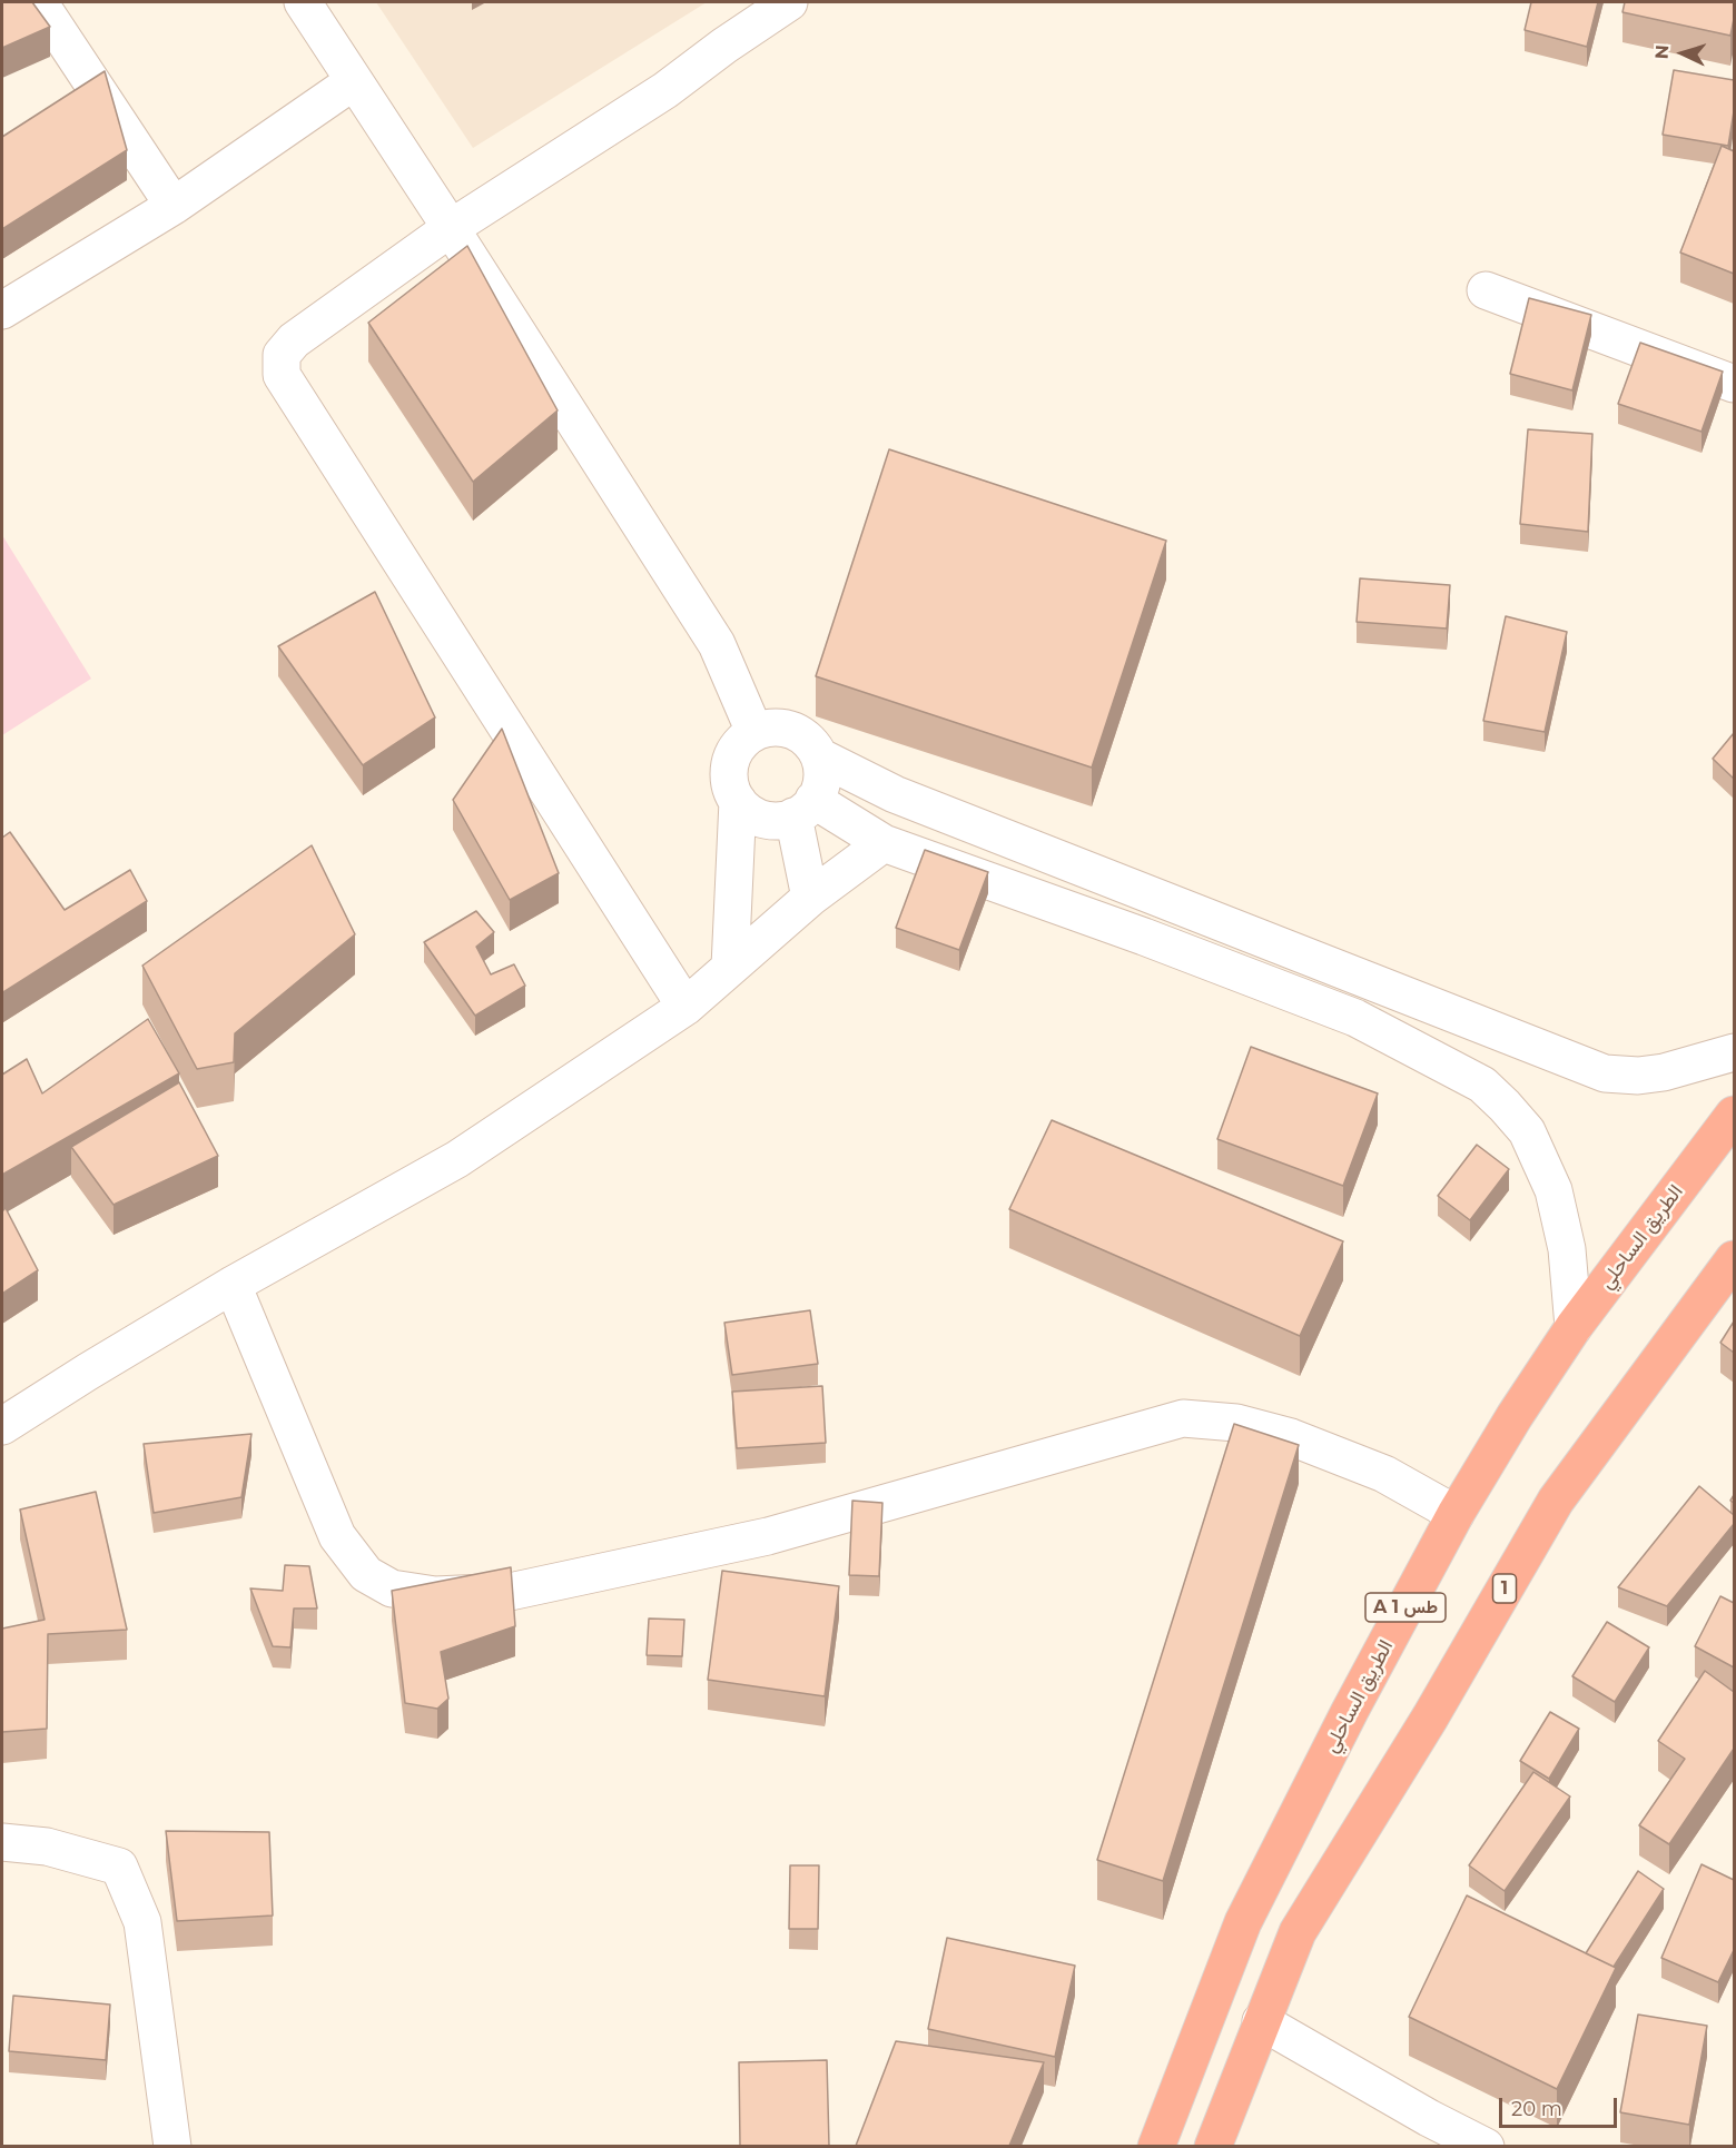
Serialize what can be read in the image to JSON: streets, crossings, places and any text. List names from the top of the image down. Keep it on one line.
{"streets":{"highway":["الطريق الساحلي","1","A 1 طس"]},"scale_bar":"20 m","north":"left"}
